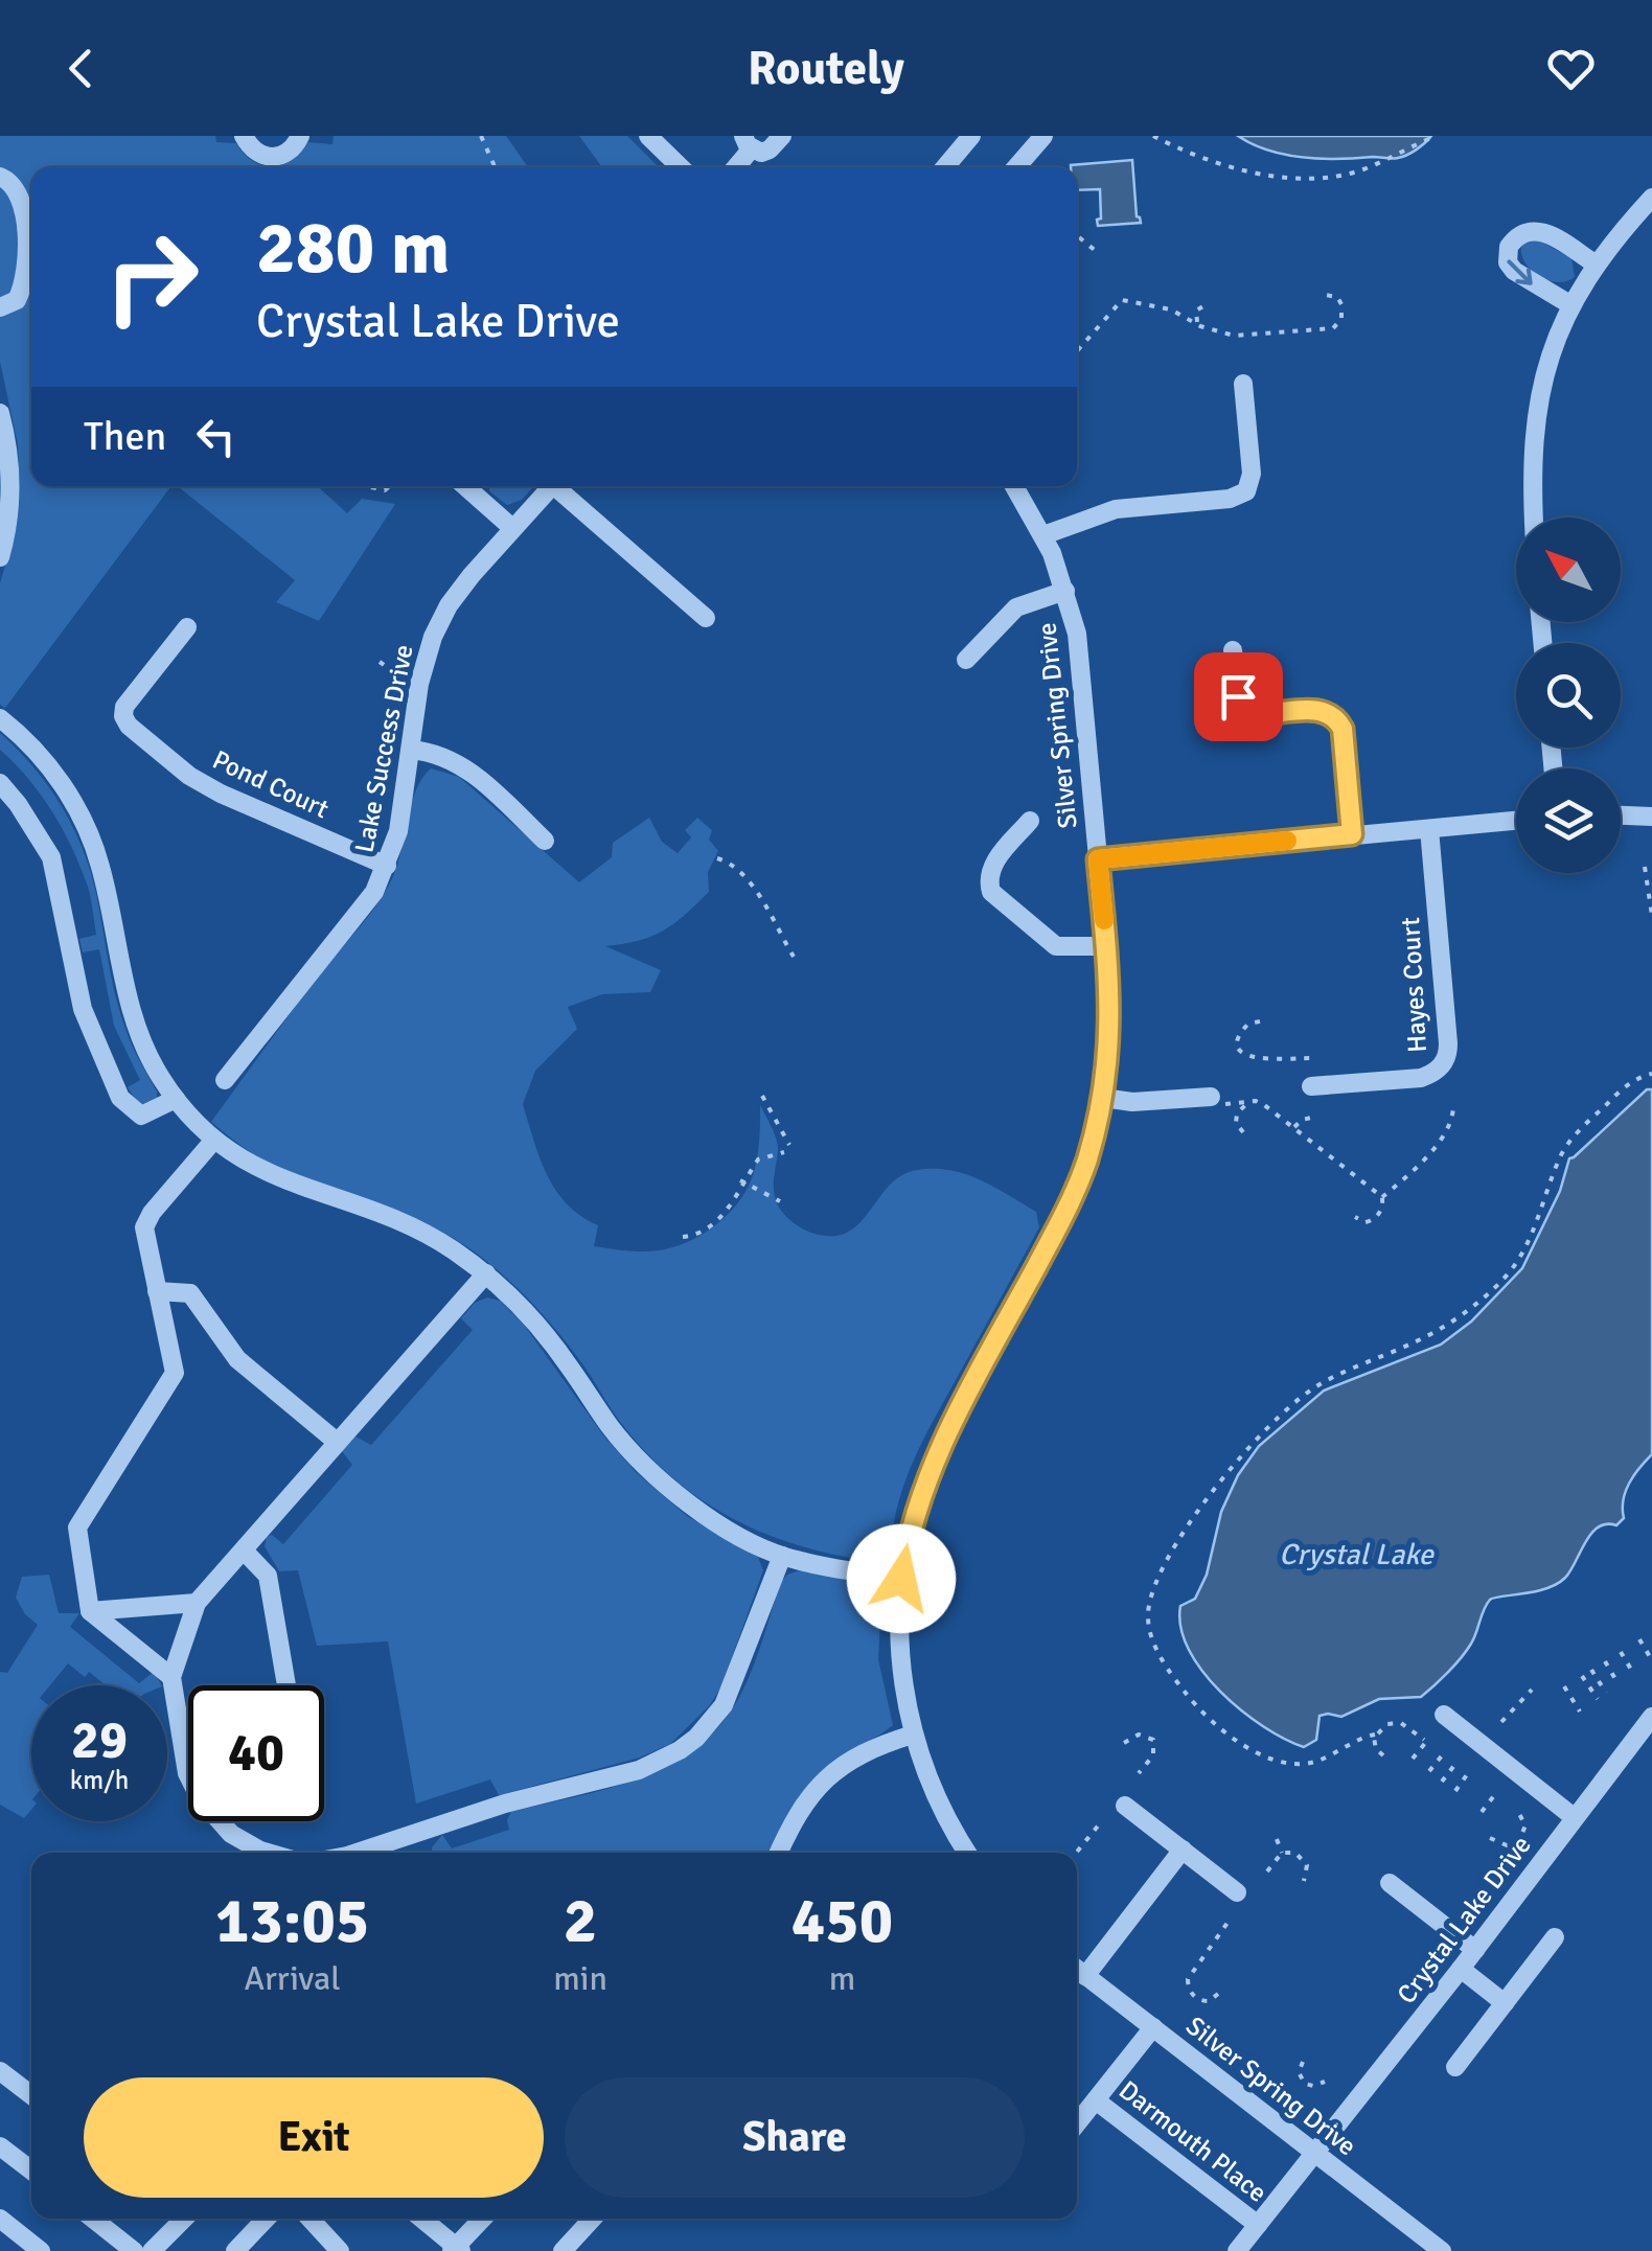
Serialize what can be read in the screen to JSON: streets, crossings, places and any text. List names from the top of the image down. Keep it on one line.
{"streets":{"street":["Silver Spring Drive","Lake Success Drive","Pond Court","Hayes Court","Crystal Lake Drive","Darmouth Place"]},"crossings":[["Silver Spring Drive","Crystal Lake Drive"],["Lake Success Drive","Pond Court"],["Crystal Lake Drive","Darmouth Place"]],"water":["Crystal Lake"],"north":"top left","page":{"header":"Routely","turn":["280 m","Crystal Lake Drive"],"then":"Then","speed":"29 km/h","limit":"40","eta":["13:05","Arrival","2","min","450","m"],"buttons":["Exit","Share"]}}
